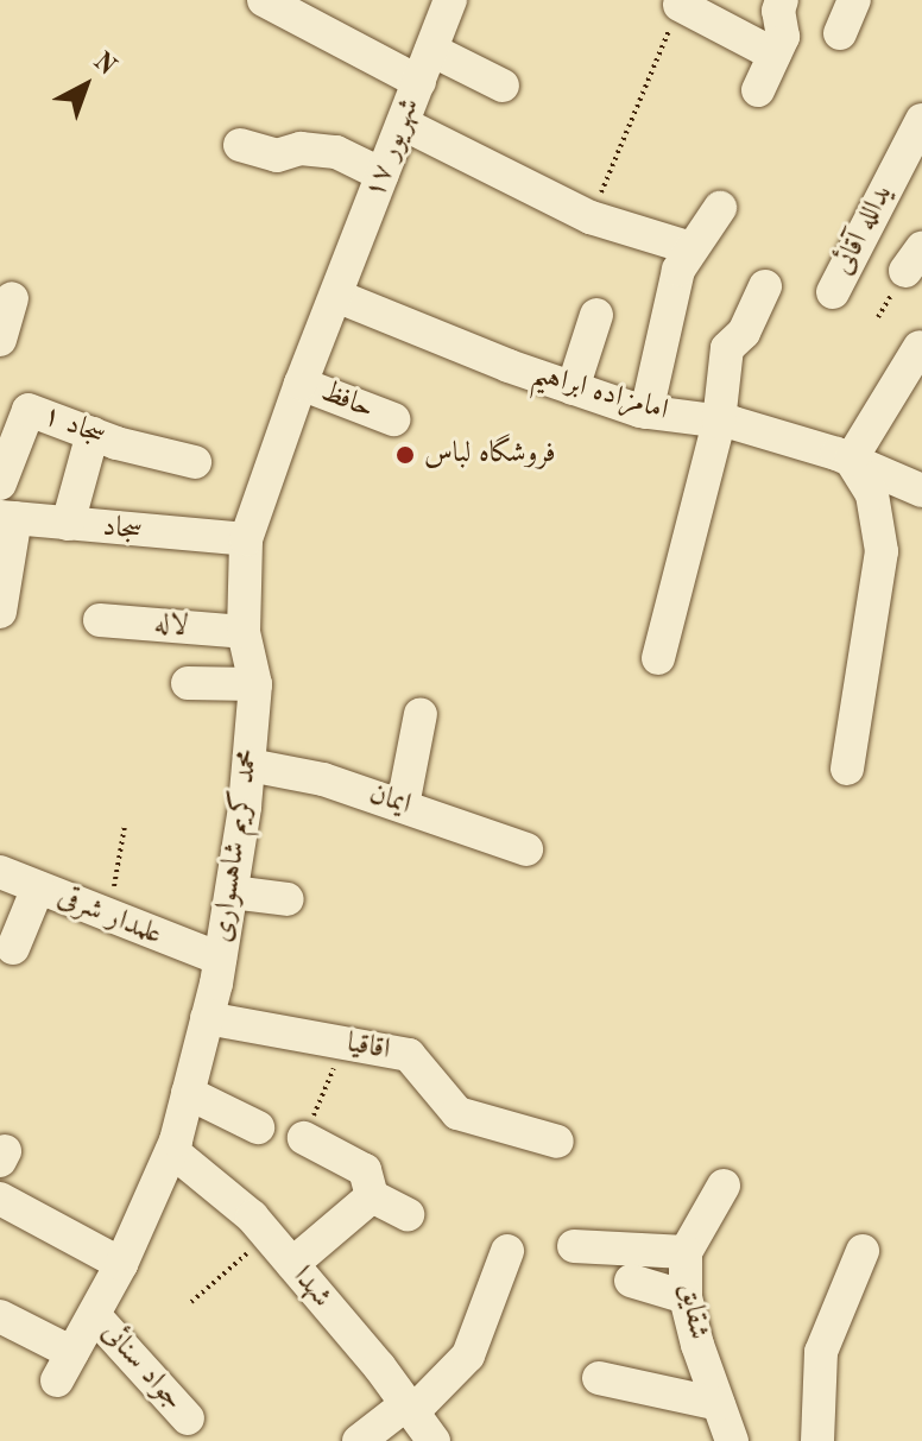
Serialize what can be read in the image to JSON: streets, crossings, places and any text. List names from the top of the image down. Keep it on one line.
{"streets":{"street":["۱۷ شهریور","یدالله آقائی","امامزاده ابراهیم","حافظ","سجاد ۱","سجاد","لاله","ایمان","محمد کریم شاهسواری","علمدار شرقی","اقاقیا","شهدا","شقایق","جواد سنائی"]},"crossings":[["۱۷ شهریور","امامزاده ابراهیم"],["۱۷ شهریور","محمد کریم شاهسواری"],["امامزاده ابراهیم","محمد کریم شاهسواری"],["حافظ","محمد کریم شاهسواری"],["سجاد","محمد کریم شاهسواری"],["لاله","محمد کریم شاهسواری"],["ایمان","محمد کریم شاهسواری"],["محمد کریم شاهسواری","علمدار شرقی"],["محمد کریم شاهسواری","اقاقیا"],["محمد کریم شاهسواری","شهدا"],["محمد کریم شاهسواری","جواد سنائی"]],"places":["فروشگاه لباس"],"north":"top right"}
